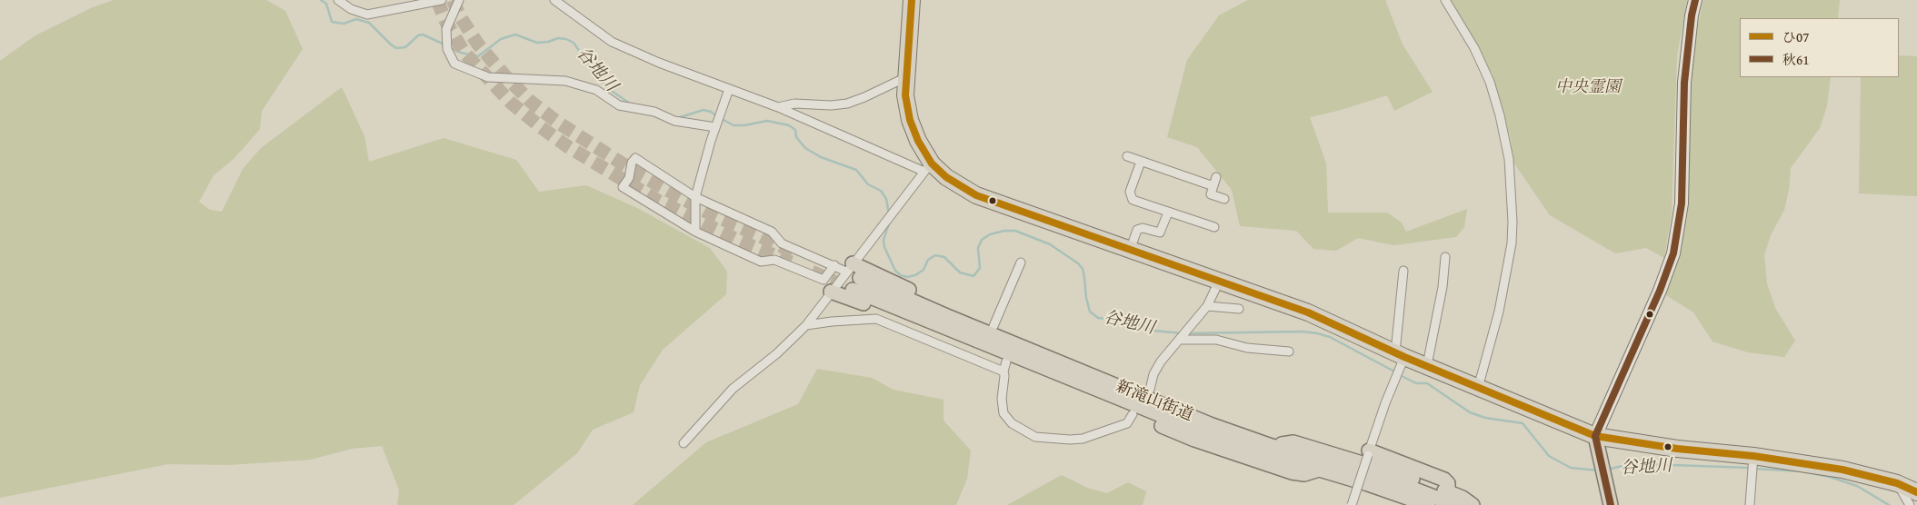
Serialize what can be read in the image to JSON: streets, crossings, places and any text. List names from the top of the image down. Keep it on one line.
{"streets":{"main road":["新滝山街道"]},"water":["谷地川"],"parks":["中央霊園"],"lines":["transit line ひ07","transit line 秋61"],"legend":["ひ07","秋61"]}
